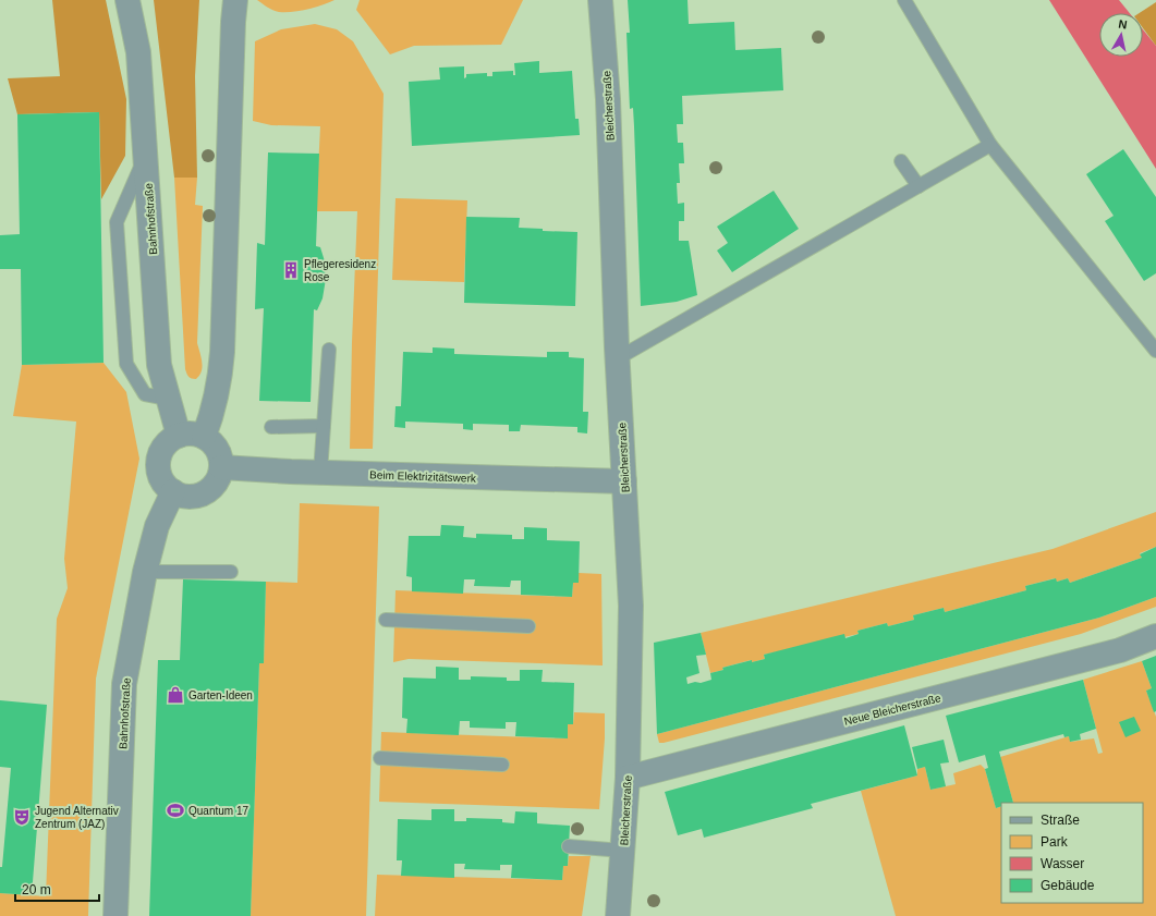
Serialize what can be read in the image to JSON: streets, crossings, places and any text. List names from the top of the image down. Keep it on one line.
{"streets":{"street":["Bleicherstraße","Bahnhofstraße","Beim Elektrizitätswerk","Neue Bleicherstraße"]},"crossings":[["Bleicherstraße","Beim Elektrizitätswerk"],["Bleicherstraße","Neue Bleicherstraße"],["Bahnhofstraße","Beim Elektrizitätswerk"]],"places":{"building":["Pflegeresidenz Rose"],"shop":["Garten-Ideen"],"sports":["Quantum 17"],"theatre":["Jugend Alternativ Zentrum (JAZ)"]},"legend":["Straße","Park","Wasser","Gebäude"],"scale_bar":"20 m","north":"top"}
